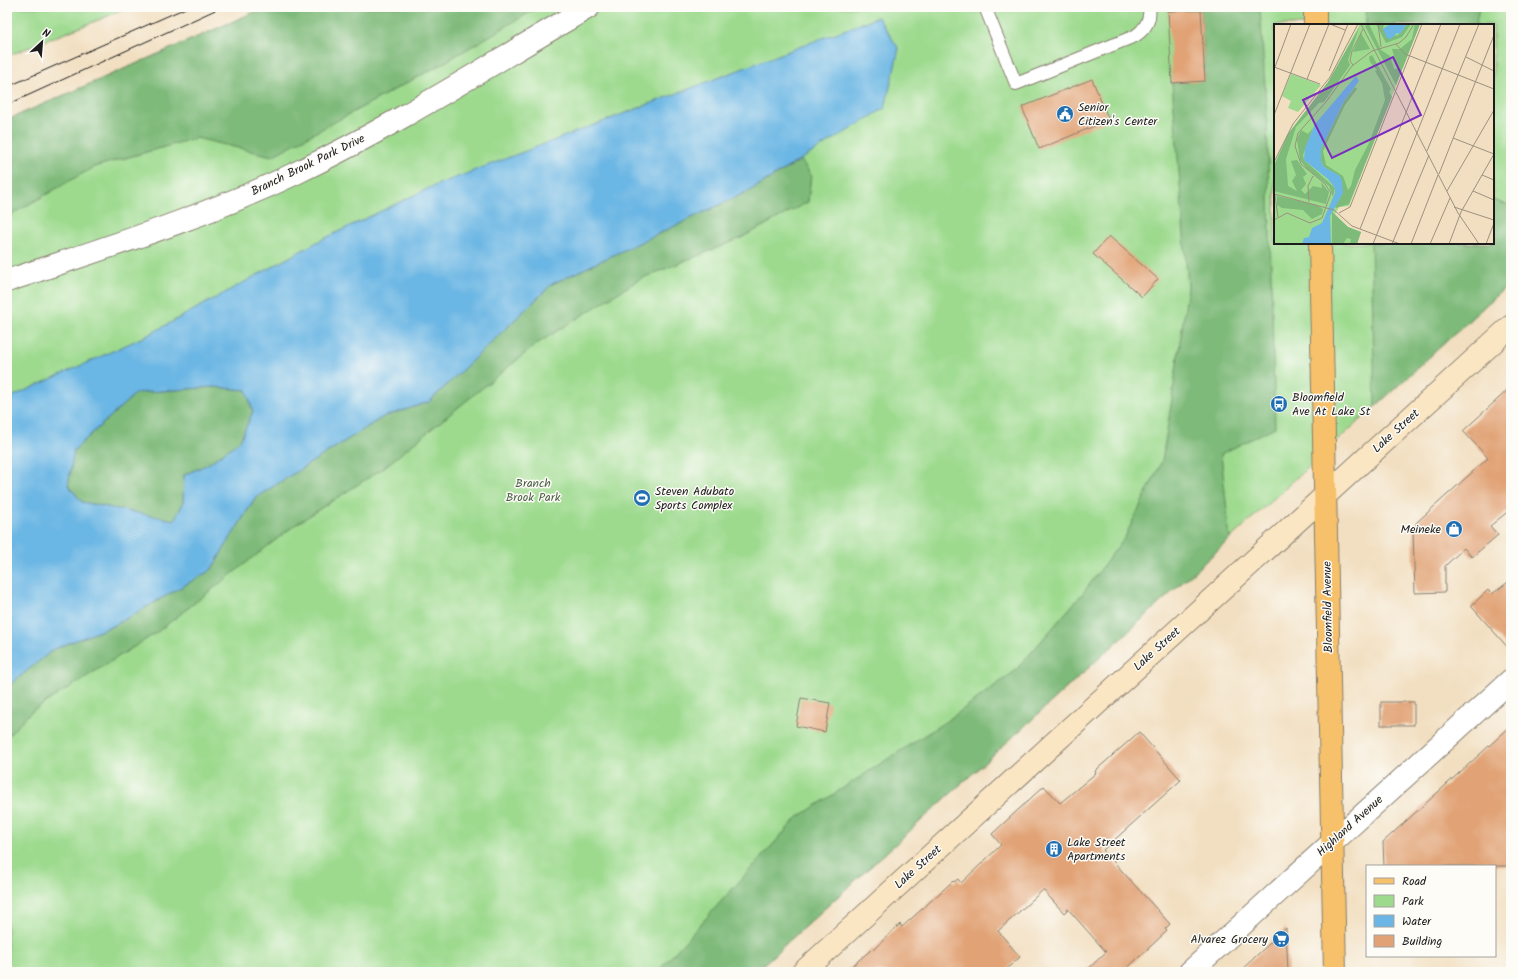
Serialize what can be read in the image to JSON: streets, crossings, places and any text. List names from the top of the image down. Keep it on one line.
{"streets":{"main road":["Bloomfield Avenue"],"street":["Branch Brook Park Drive","Lake Street","Highland Avenue"]},"crossings":[["Lake Street","Bloomfield Avenue"],["Bloomfield Avenue","Highland Avenue"]],"parks":["Branch Brook Park"],"places":{"public building":["Senior Citizen's Center"],"bus stop":["Bloomfield Ave At Lake St"],"sports":["Steven Adubato Sports Complex"],"shop":["Meineke"],"building":["Lake Street Apartments"],"supermarket":["Alvarez Grocery"]},"legend":["Road","Park","Water","Building"],"north":"top right"}
